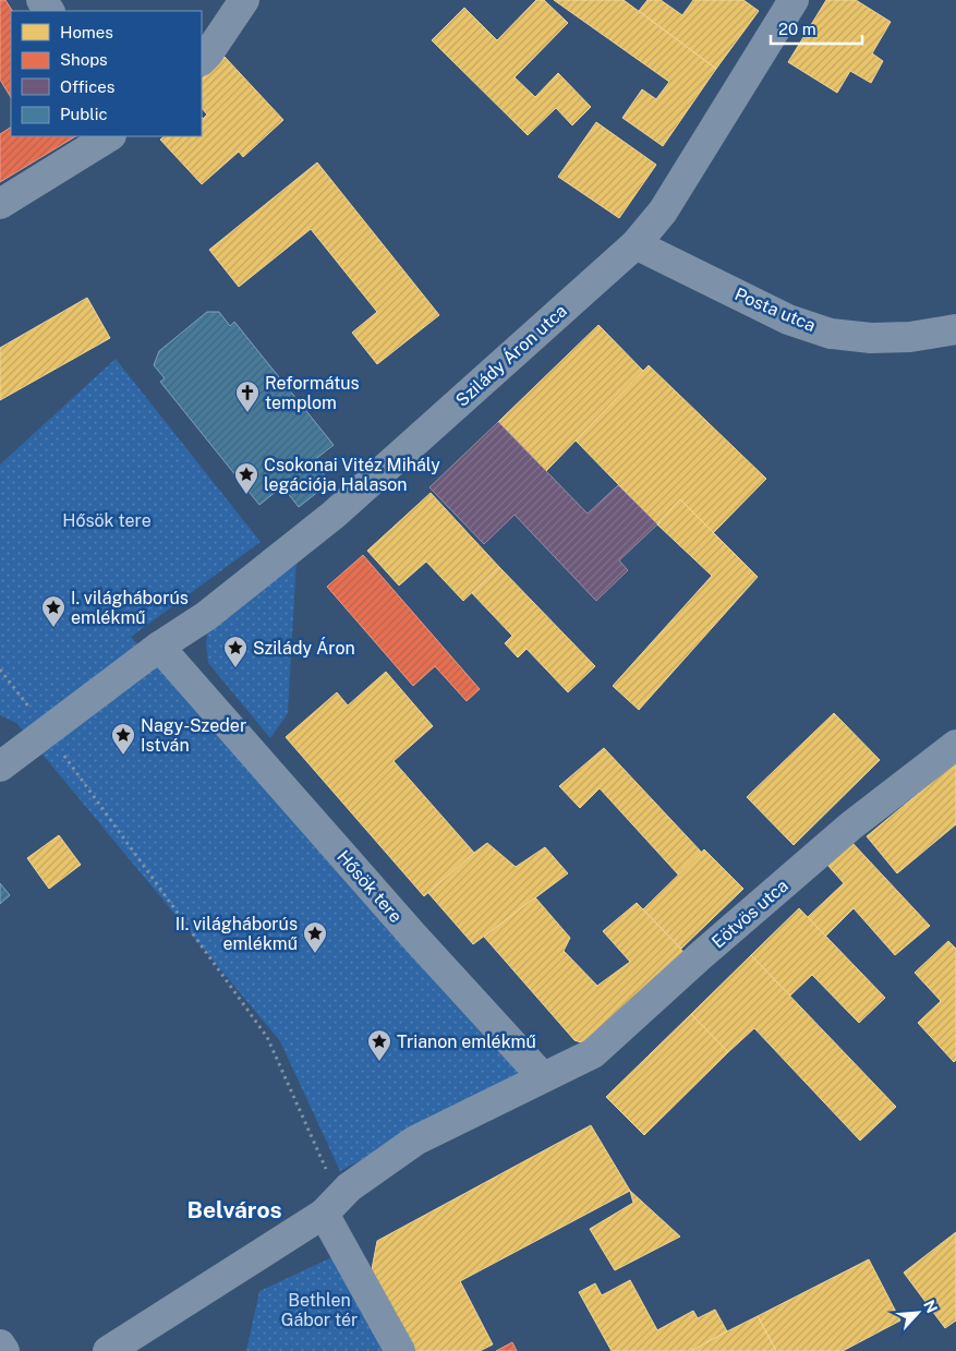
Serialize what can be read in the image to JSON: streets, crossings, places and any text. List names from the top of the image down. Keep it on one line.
{"streets":{"street":["Posta utca","Szilády Áron utca","Hősök tere","Eötvös utca"]},"crossings":[["Posta utca","Szilády Áron utca"],["Szilády Áron utca","Hősök tere"],["Hősök tere","Eötvös utca"]],"districts":["Belváros"],"parks":["Hősök tere","Bethlen Gábor tér"],"places":{"church":["Református templom"],"place":["Csokonai Vitéz Mihály legációja Halason","I. világháborús emlékmű","Szilády Áron","Nagy-Szeder István","II. világháborús emlékmű","Trianon emlékmű"]},"legend":["Homes","Shops","Offices","Public"],"scale_bar":"20 m","north":"top right"}
